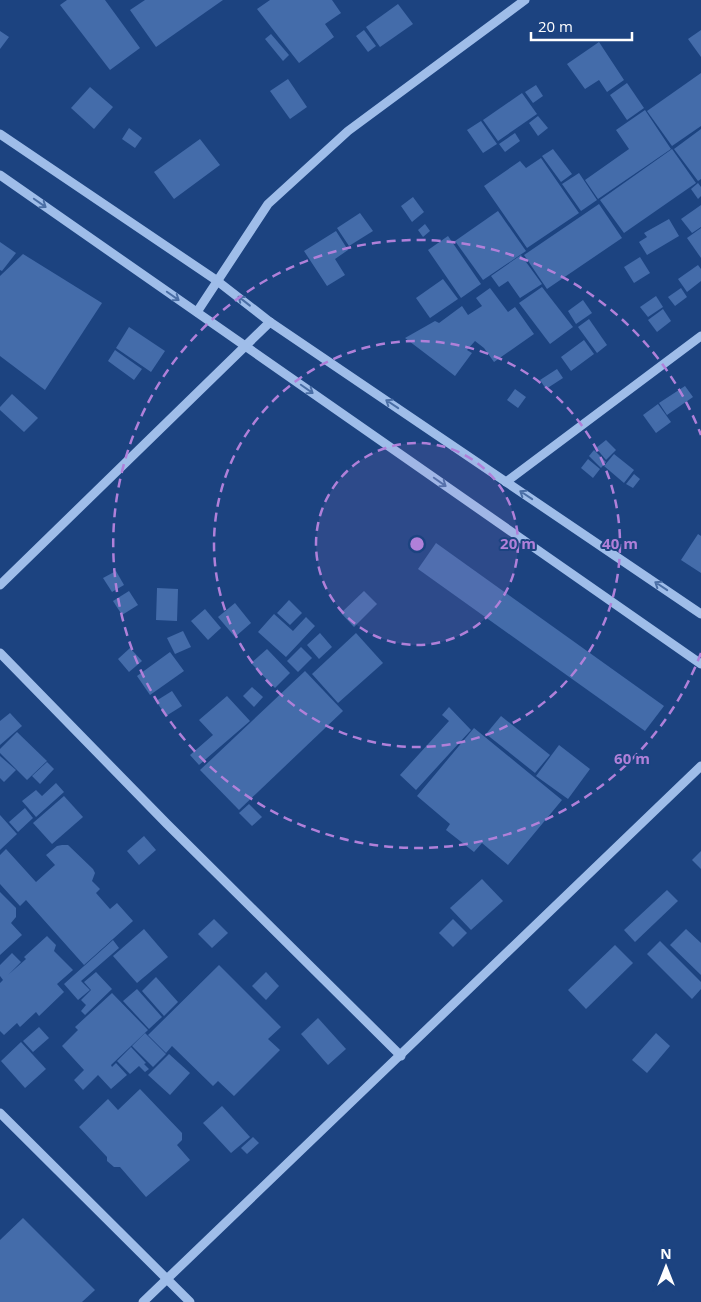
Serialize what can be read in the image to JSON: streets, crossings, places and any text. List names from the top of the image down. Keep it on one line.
{"scale_bar":"20 m","north":"top","rings":["20 m","40 m","60 m"]}
